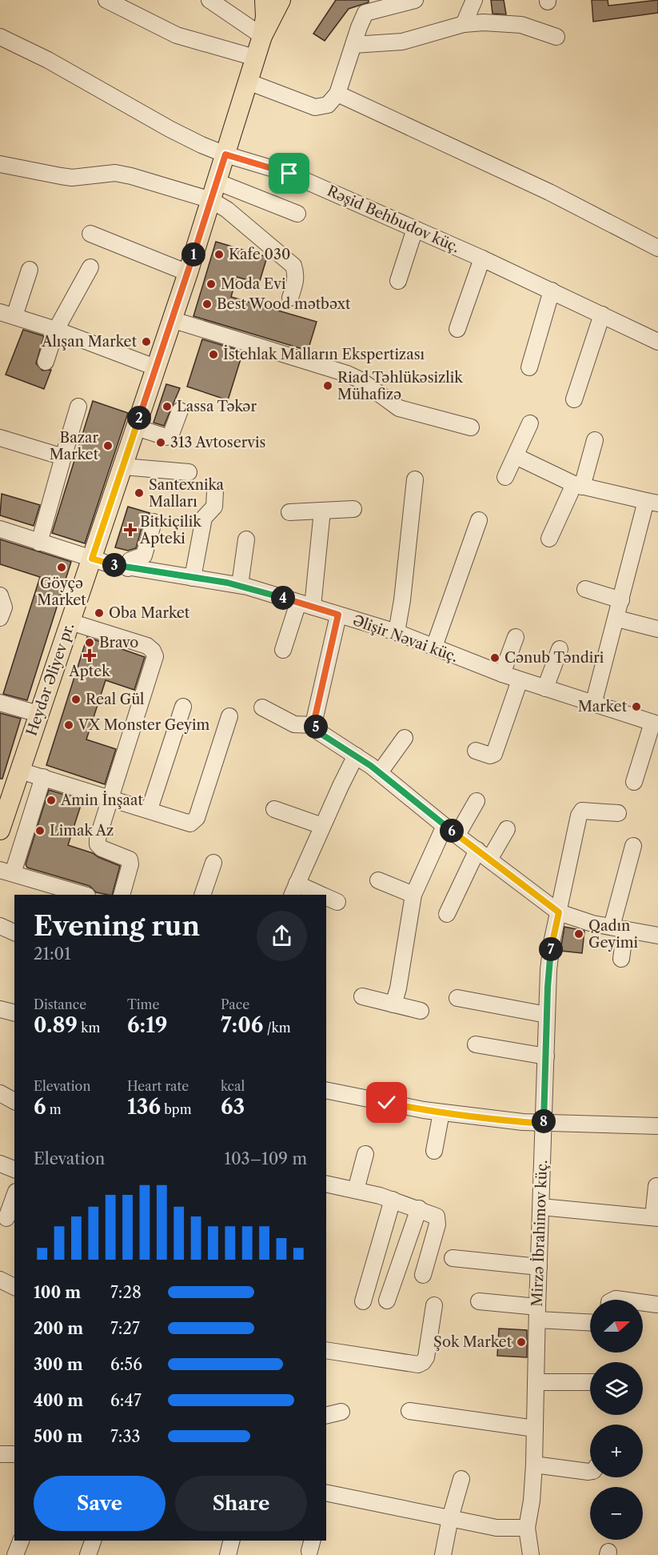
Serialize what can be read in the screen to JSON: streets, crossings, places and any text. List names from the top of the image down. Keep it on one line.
{"streets":{"main road":["Heydər Əliyev pr."],"street":["Rəşid Behbudov küç.","Əlişir Nəvai küç.","Mirzə İbrahimov küç."]},"crossings":[["Rəşid Behbudov küç.","Heydər Əliyev pr."],["Əlişir Nəvai küç.","Heydər Əliyev pr."]],"places":{"other":["Kafe 030","Moda Evi","Best Wood mətbəxt","Alışan Market","İstehlak Malların Ekspertizası","Riad Təhlükəsizlik Mühafizə","Lassa Təkər","313 Avtoservis","Bazar Market","Santexnika Malları","Göyçə Market","Oba Market","Bravo","Cənub Təndiri","Real Gül","Market","VX Monster Geyim","Amin İnşaat","Limak Az","Qadın Geyimi","Şok Market"],"health":["Bitkiçilik Apteki","Aptek"]},"north":"right","page":{"pins":["1","2","3","4","5","6","7","8"],"heading":["Evening run","21:01"],"stats":[["Distance","0.89 km"],["Time","6:19"],["Pace","7:06 /km"],["Elevation","6 m"],["Heart rate","136 bpm"],["kcal","63"]],"chart":["Elevation","103–109 m"],"list":[{"name":"100 m","note":"7:28"},{"name":"200 m","note":"7:27"},{"name":"300 m","note":"6:56"},{"name":"400 m","note":"6:47"},{"name":"500 m","note":"7:33"}],"map_buttons":["+","−"],"buttons":["Save","Share"]}}
